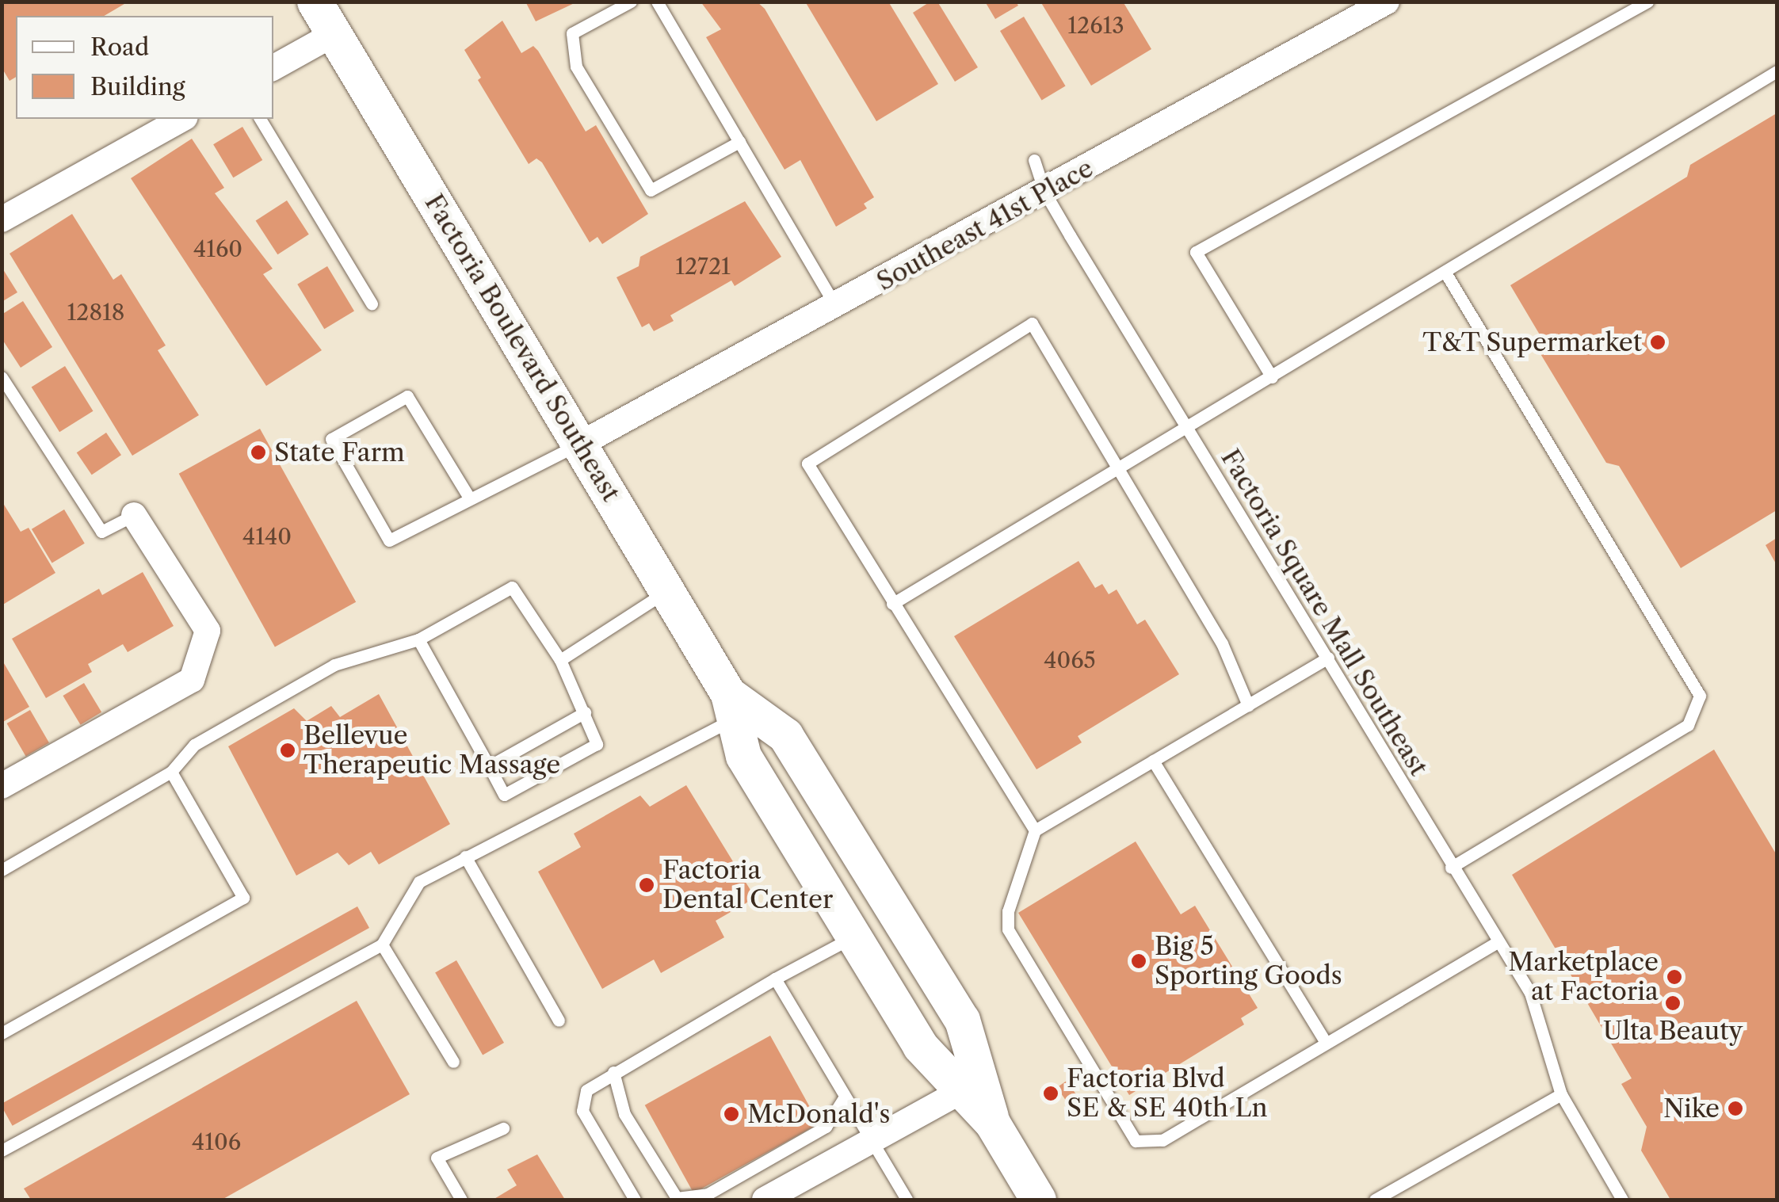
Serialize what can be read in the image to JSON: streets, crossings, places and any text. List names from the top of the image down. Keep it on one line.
{"streets":{"main road":["Factoria Boulevard Southeast"],"street":["Southeast 41st Place"],"lane":["Factoria Square Mall Southeast"]},"crossings":[["Southeast 41st Place","Factoria Boulevard Southeast"],["Southeast 41st Place","Factoria Square Mall Southeast"]],"places":["T&T Supermarket","State Farm","Bellevue Therapeutic Massage","Factoria Dental Center","Big 5 Sporting Goods","Marketplace at Factoria","Ulta Beauty","Factoria Blvd SE & SE 40th Ln","Nike","McDonald's"],"house_numbers":["12613","4160","12721","12818","4140","4065","4106"],"legend":["Road","Building"]}
